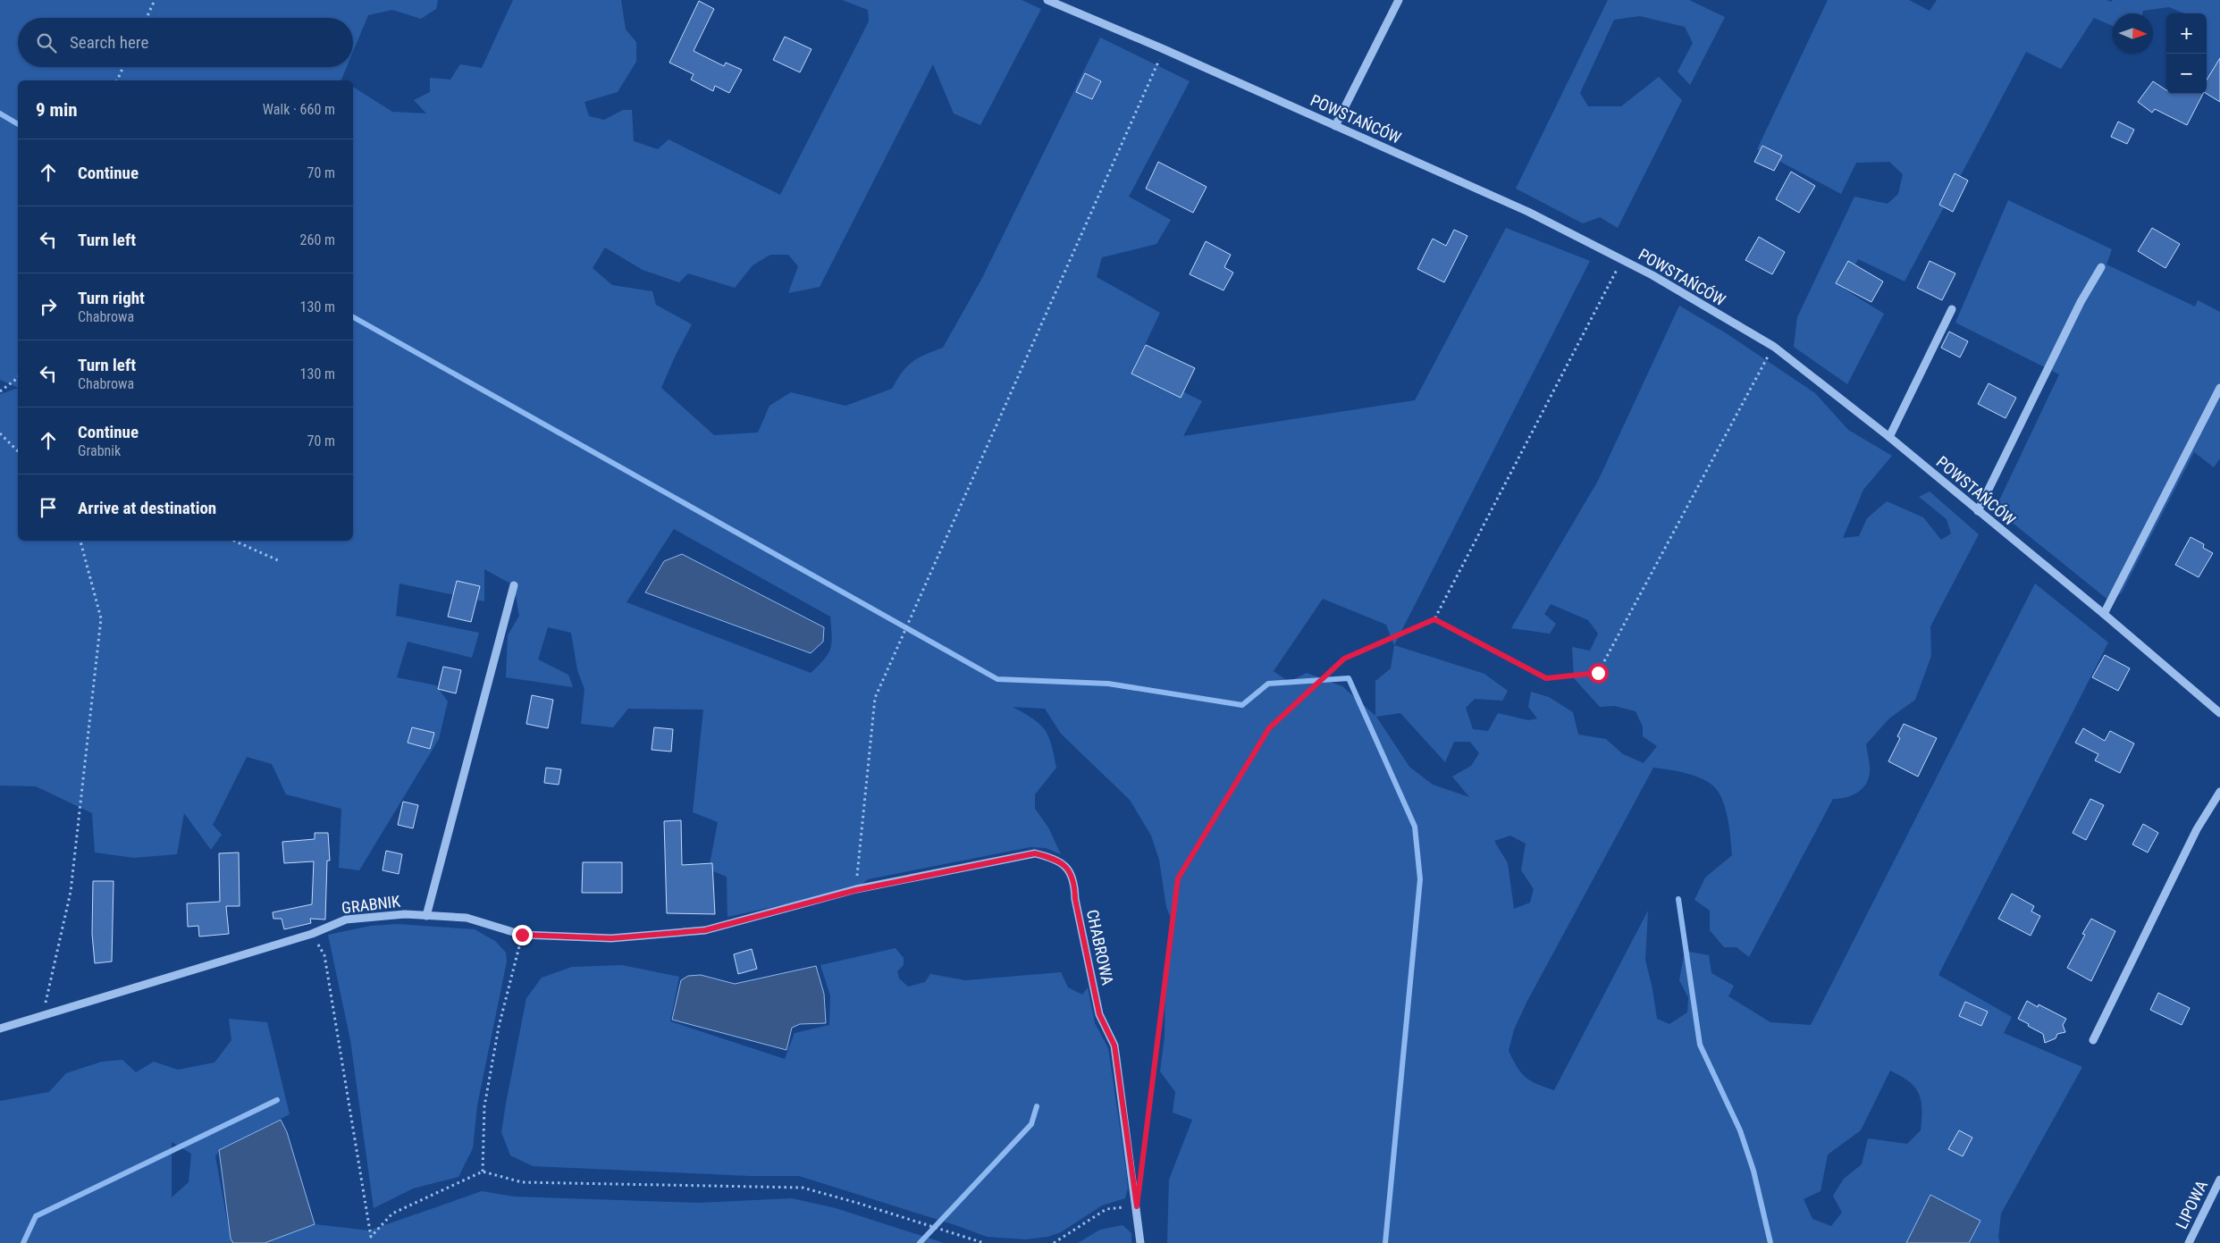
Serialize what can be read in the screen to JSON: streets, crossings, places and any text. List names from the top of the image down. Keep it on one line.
{"streets":{"street":["POWSTAŃCÓW","GRABNIK","CHABROWA","LIPOWA"]},"crossings":[["GRABNIK","CHABROWA"]],"north":"right","page":{"map_buttons":["+","−"],"search":"Search here","heading":["9 min","Walk · 660 m"],"list":[["Continue","70 m"],["Turn left","260 m"],["Turn right","Chabrowa","130 m"],["Turn left","Chabrowa","130 m"],["Continue","Grabnik","70 m"],"Arrive at destination"]}}
